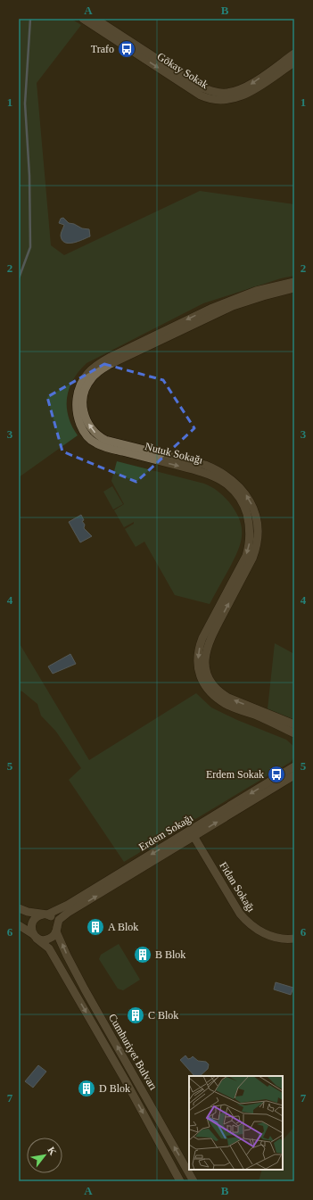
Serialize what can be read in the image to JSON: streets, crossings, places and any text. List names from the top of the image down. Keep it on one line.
{"streets":{"street":["Gökay Sokak","Nutuk Sokağı","Erdem Sokağı","Fidan Sokağı","Cumhuriyet Bulvarı"]},"crossings":[["Erdem Sokağı","Fidan Sokağı"],["Erdem Sokağı","Cumhuriyet Bulvarı"]],"places":{"bus stop":["Trafo","Erdem Sokak"],"building":["A Blok","B Blok","C Blok","D Blok"]},"north":"top right","grid":{"columns":["A","B"],"rows":["1","2","3","4","5","6","7"]}}
